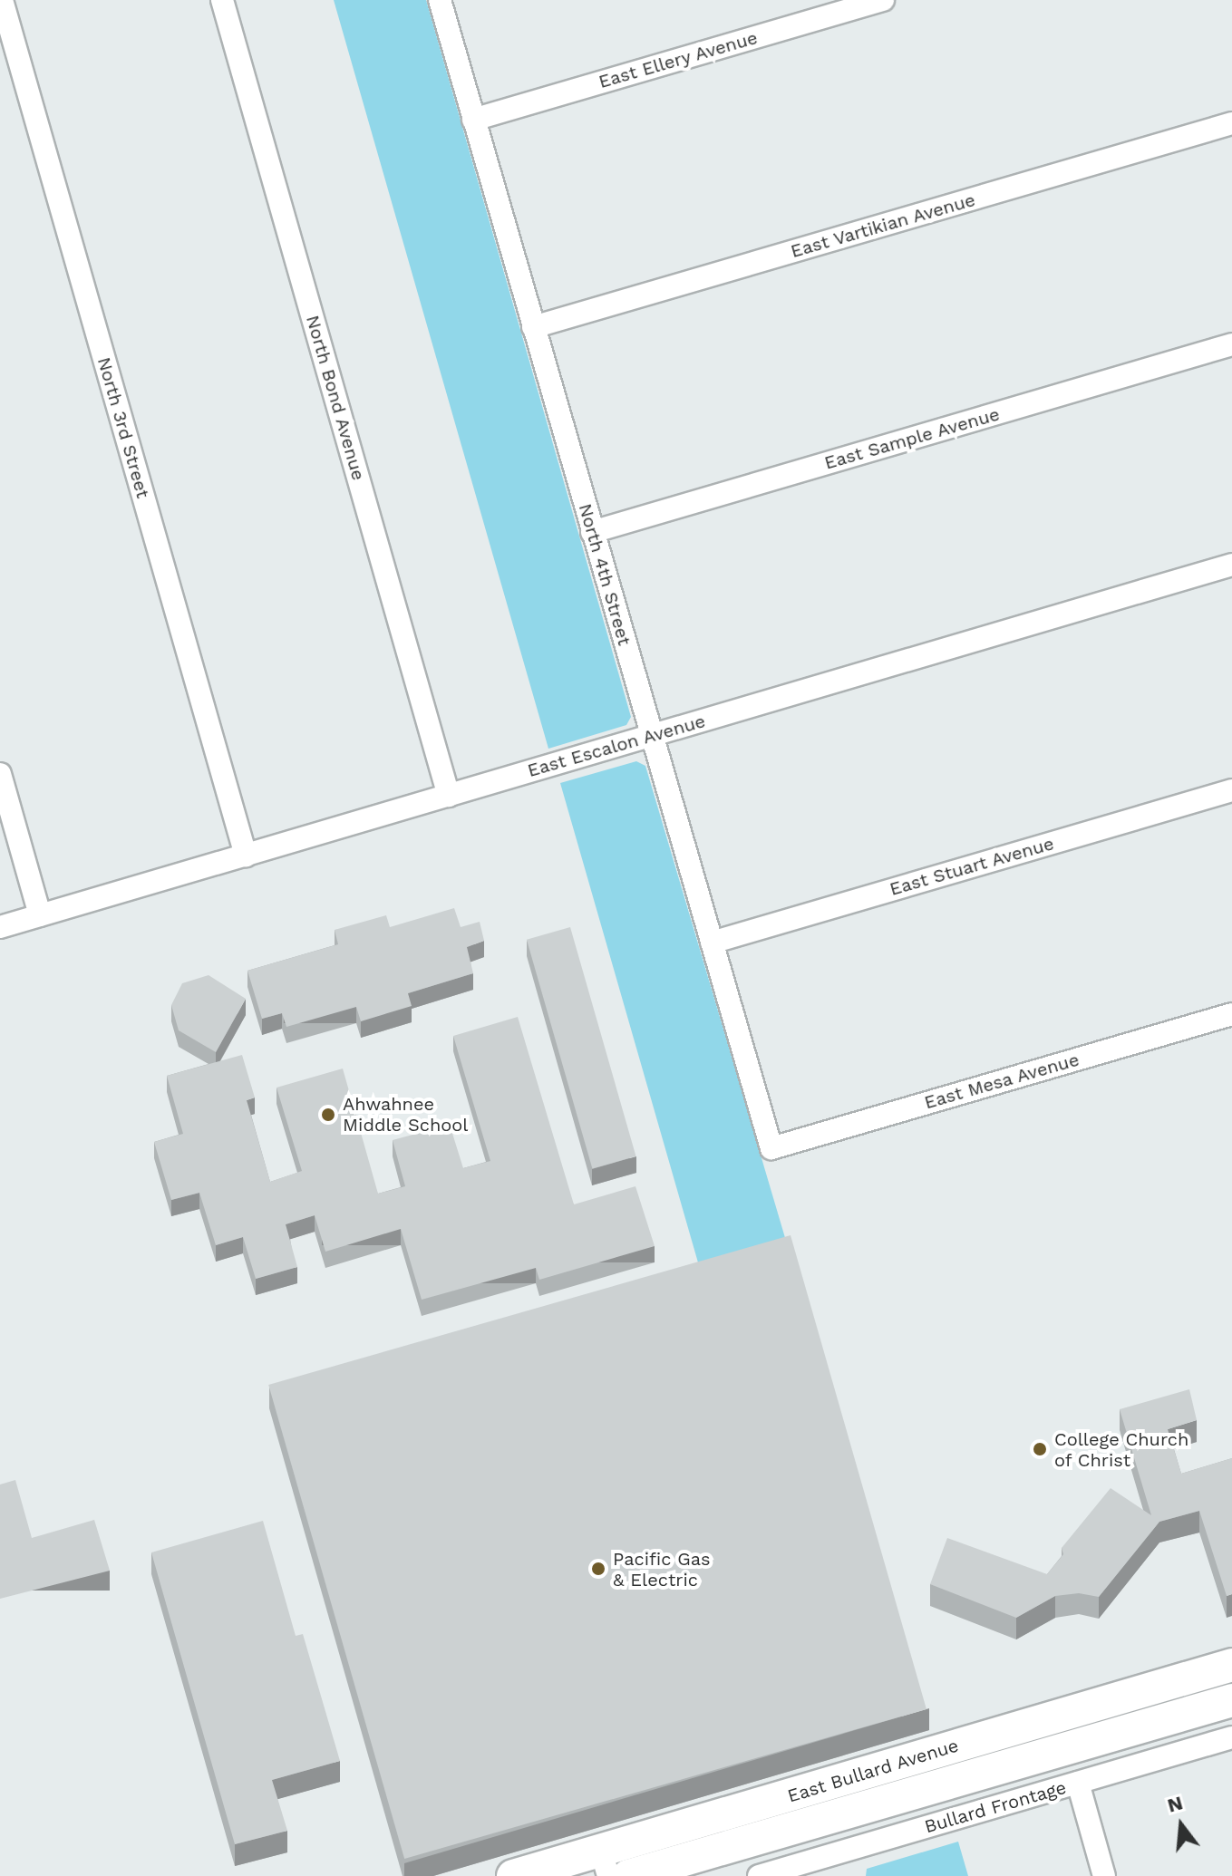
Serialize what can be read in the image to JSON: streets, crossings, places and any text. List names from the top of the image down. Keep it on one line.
{"streets":{"main road":["East Bullard Avenue"],"street":["East Ellery Avenue","East Vartikian Avenue","North Bond Avenue","North 3rd Street","East Sample Avenue","North 4th Street","East Escalon Avenue","East Stuart Avenue","East Mesa Avenue","Bullard Frontage"]},"crossings":[["East Ellery Avenue","North 4th Street"],["East Vartikian Avenue","North 4th Street"],["North Bond Avenue","East Escalon Avenue"],["North 3rd Street","East Escalon Avenue"],["East Sample Avenue","North 4th Street"],["North 4th Street","East Escalon Avenue"],["North 4th Street","East Stuart Avenue"],["North 4th Street","East Mesa Avenue"]],"places":["Ahwahnee Middle School","College Church of Christ","Pacific Gas & Electric"],"north":"top"}
